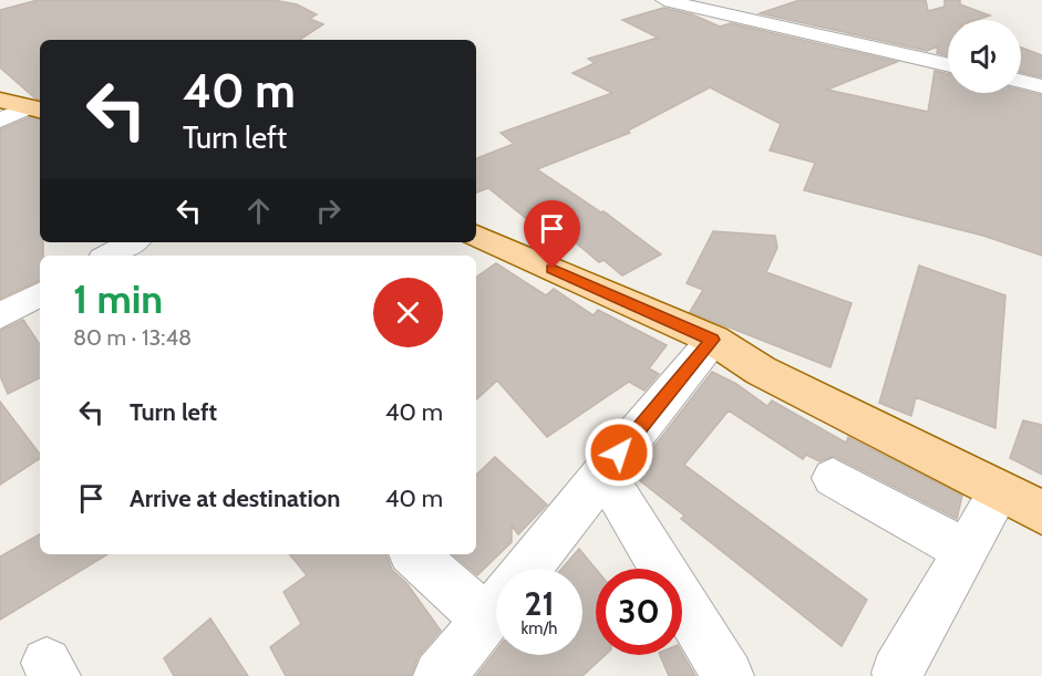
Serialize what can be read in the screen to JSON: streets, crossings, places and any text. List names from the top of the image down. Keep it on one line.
{"page":{"turn":["40 m","Turn left"],"heading":["1 min","80 m · 13:48"],"list":[{"name":"Turn left","value":"40 m"},{"name":"Arrive at destination","value":"40 m"}],"speed":"21 km/h","limit":"30"}}
